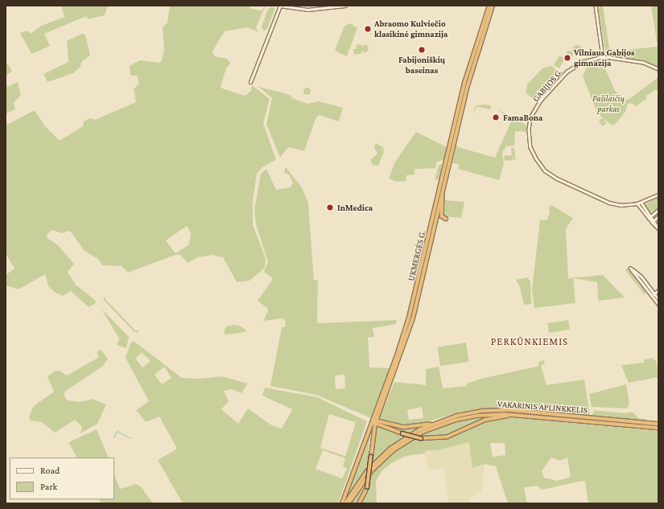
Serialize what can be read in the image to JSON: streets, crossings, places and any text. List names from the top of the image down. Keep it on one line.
{"streets":{"highway":["UKMERGĖS G.","VAKARINIS APLINKKELIS"],"street":["GABIJOS G."]},"districts":["PERKŪNKIEMIS"],"parks":["Pašilaičių parkas"],"places":["Abraomo Kulviečio klasikinė gimnazija","Fabijoniškių baseinas","Vilniaus Gabijos gimnazija","FamaBona","InMedica"],"legend":["Road","Park"]}
